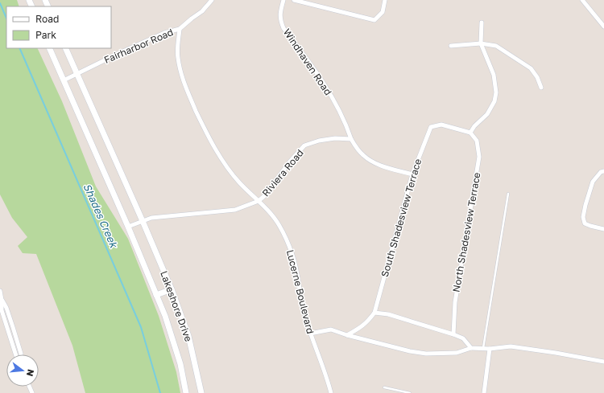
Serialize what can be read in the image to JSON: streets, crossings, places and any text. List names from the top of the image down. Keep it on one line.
{"streets":{"main road":["Lakeshore Drive"],"street":["Fairharbor Road","Windhaven Road","Riviera Road","South Shadesview Terrace","North Shadesview Terrace","Lucerne Boulevard"]},"crossings":[["Fairharbor Road","Lucerne Boulevard"],["Fairharbor Road","Lakeshore Drive"],["Windhaven Road","Riviera Road"],["Riviera Road","Lucerne Boulevard"],["Riviera Road","Lakeshore Drive"],["South Shadesview Terrace","North Shadesview Terrace"]],"water":["Shades Creek"],"legend":["Road","Park"],"north":"right"}
